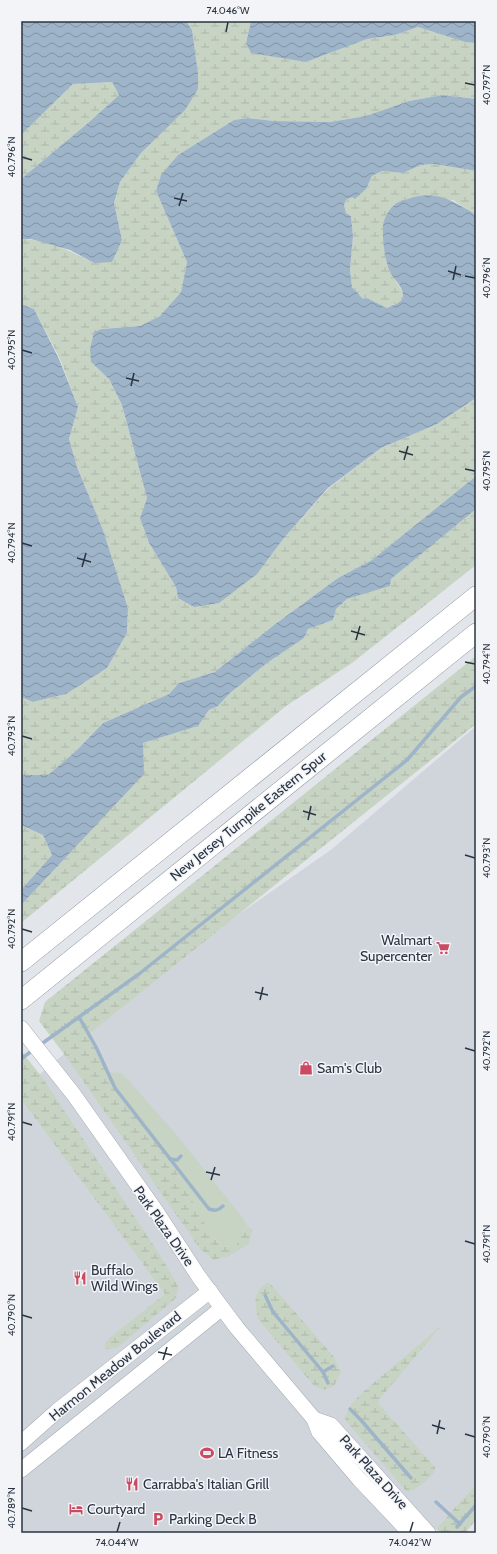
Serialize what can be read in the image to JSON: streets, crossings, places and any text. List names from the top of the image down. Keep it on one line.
{"streets":{"highway":["New Jersey Turnpike Eastern Spur"],"street":["Park Plaza Drive","Harmon Meadow Boulevard"]},"crossings":[["Park Plaza Drive","Harmon Meadow Boulevard"]],"places":{"supermarket":["Walmart Supercenter"],"shop":["Sam's Club"],"restaurant":["Buffalo Wild Wings","Carrabba's Italian Grill"],"sports":["LA Fitness"],"hotel":["Courtyard"],"parking":["Parking Deck B"]},"coordinates":["74.046°W","40.797°N","40.796°N","40.795°N","40.794°N","40.793°N","40.792°N","40.791°N","40.790°N","40.789°N","74.044°W","74.042°W"]}
